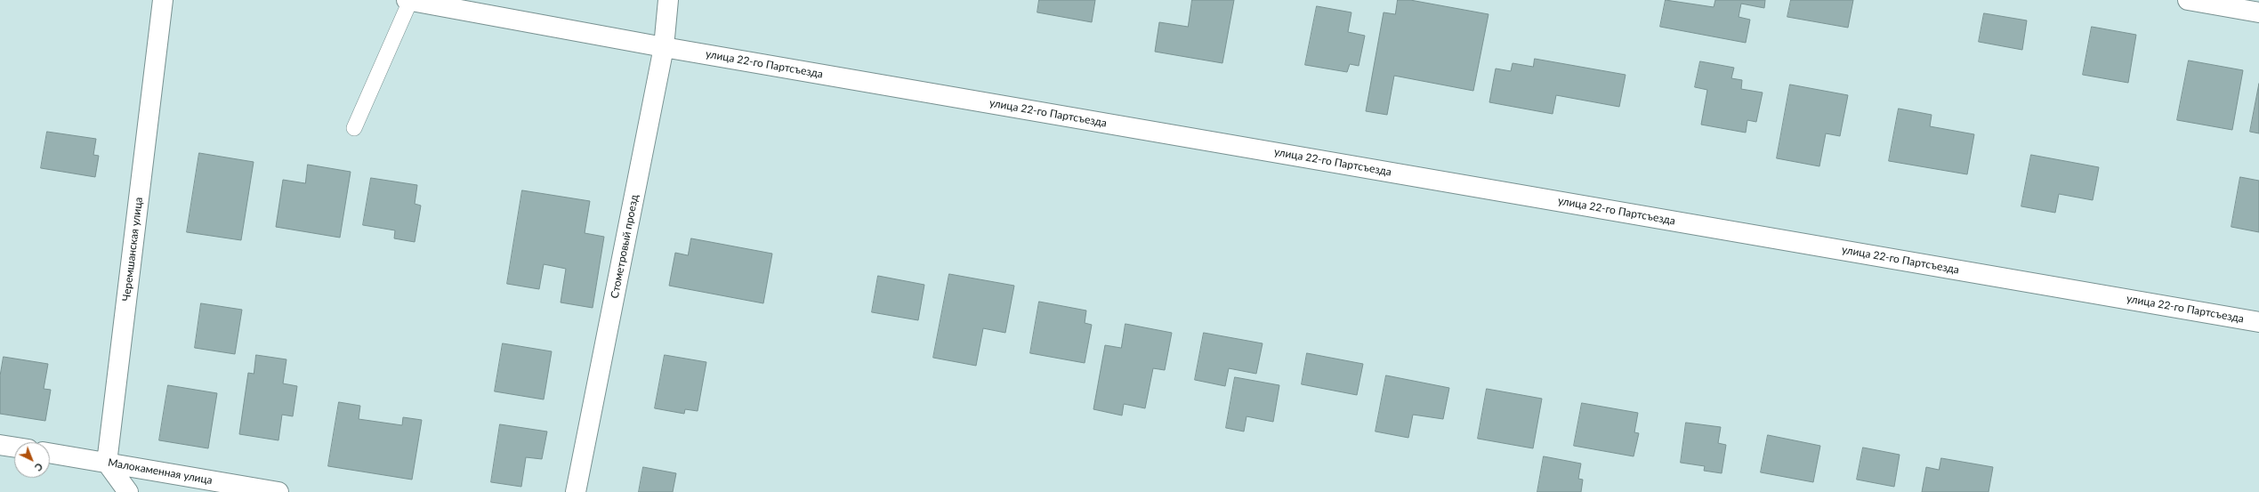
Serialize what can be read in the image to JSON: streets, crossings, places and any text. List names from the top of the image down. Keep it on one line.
{"streets":{"street":["улица 22-го Партсъезда","Стометровый проезд","Черемшанская улица","Малокаменная улица"]},"crossings":[["улица 22-го Партсъезда","Стометровый проезд"],["Черемшанская улица","Малокаменная улица"]],"north":"bottom right"}
